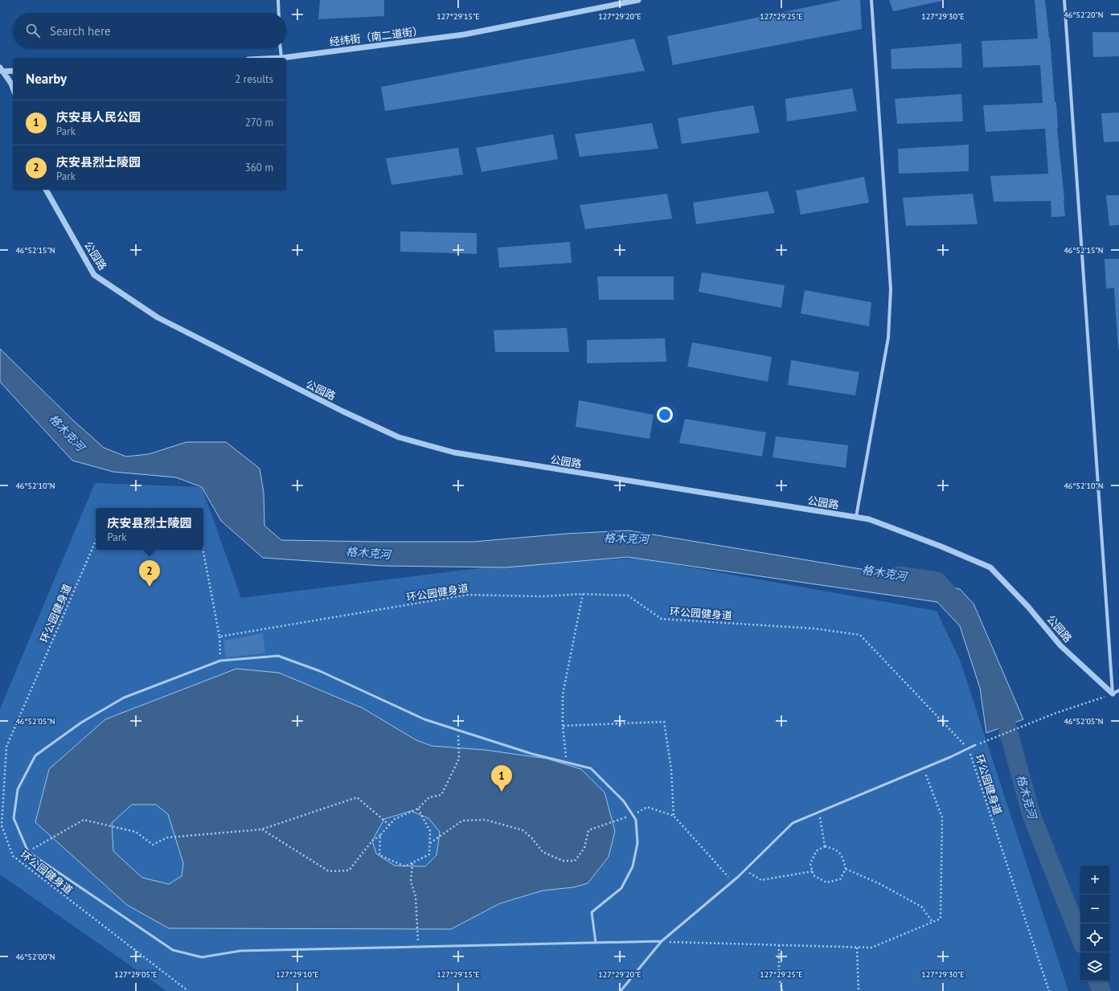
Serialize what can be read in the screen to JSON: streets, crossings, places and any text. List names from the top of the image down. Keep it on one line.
{"streets":{"street":["经纬街（南二道街）","公园路"],"path":["环公园健身道"]},"water":["格木克河"],"page":{"search":"Search here","heading":["Nearby","2 results"],"list":[{"mark":"1","name":"庆安县人民公园","note":"Park","value":"270 m"},{"mark":"2","name":"庆安县烈士陵园","note":"Park","value":"360 m"}],"popup":["庆安县烈士陵园","Park"],"pins":["2","1"],"map_buttons":["+","−"]},"coordinates":["46°52'20\"N","127°29'15\"E","127°29'20\"E","127°29'25\"E","127°29'30\"E","46°52'15\"N","46°52'10\"N","46°52'05\"N","46°52'00\"N","127°29'05\"E","127°29'10\"E"]}
